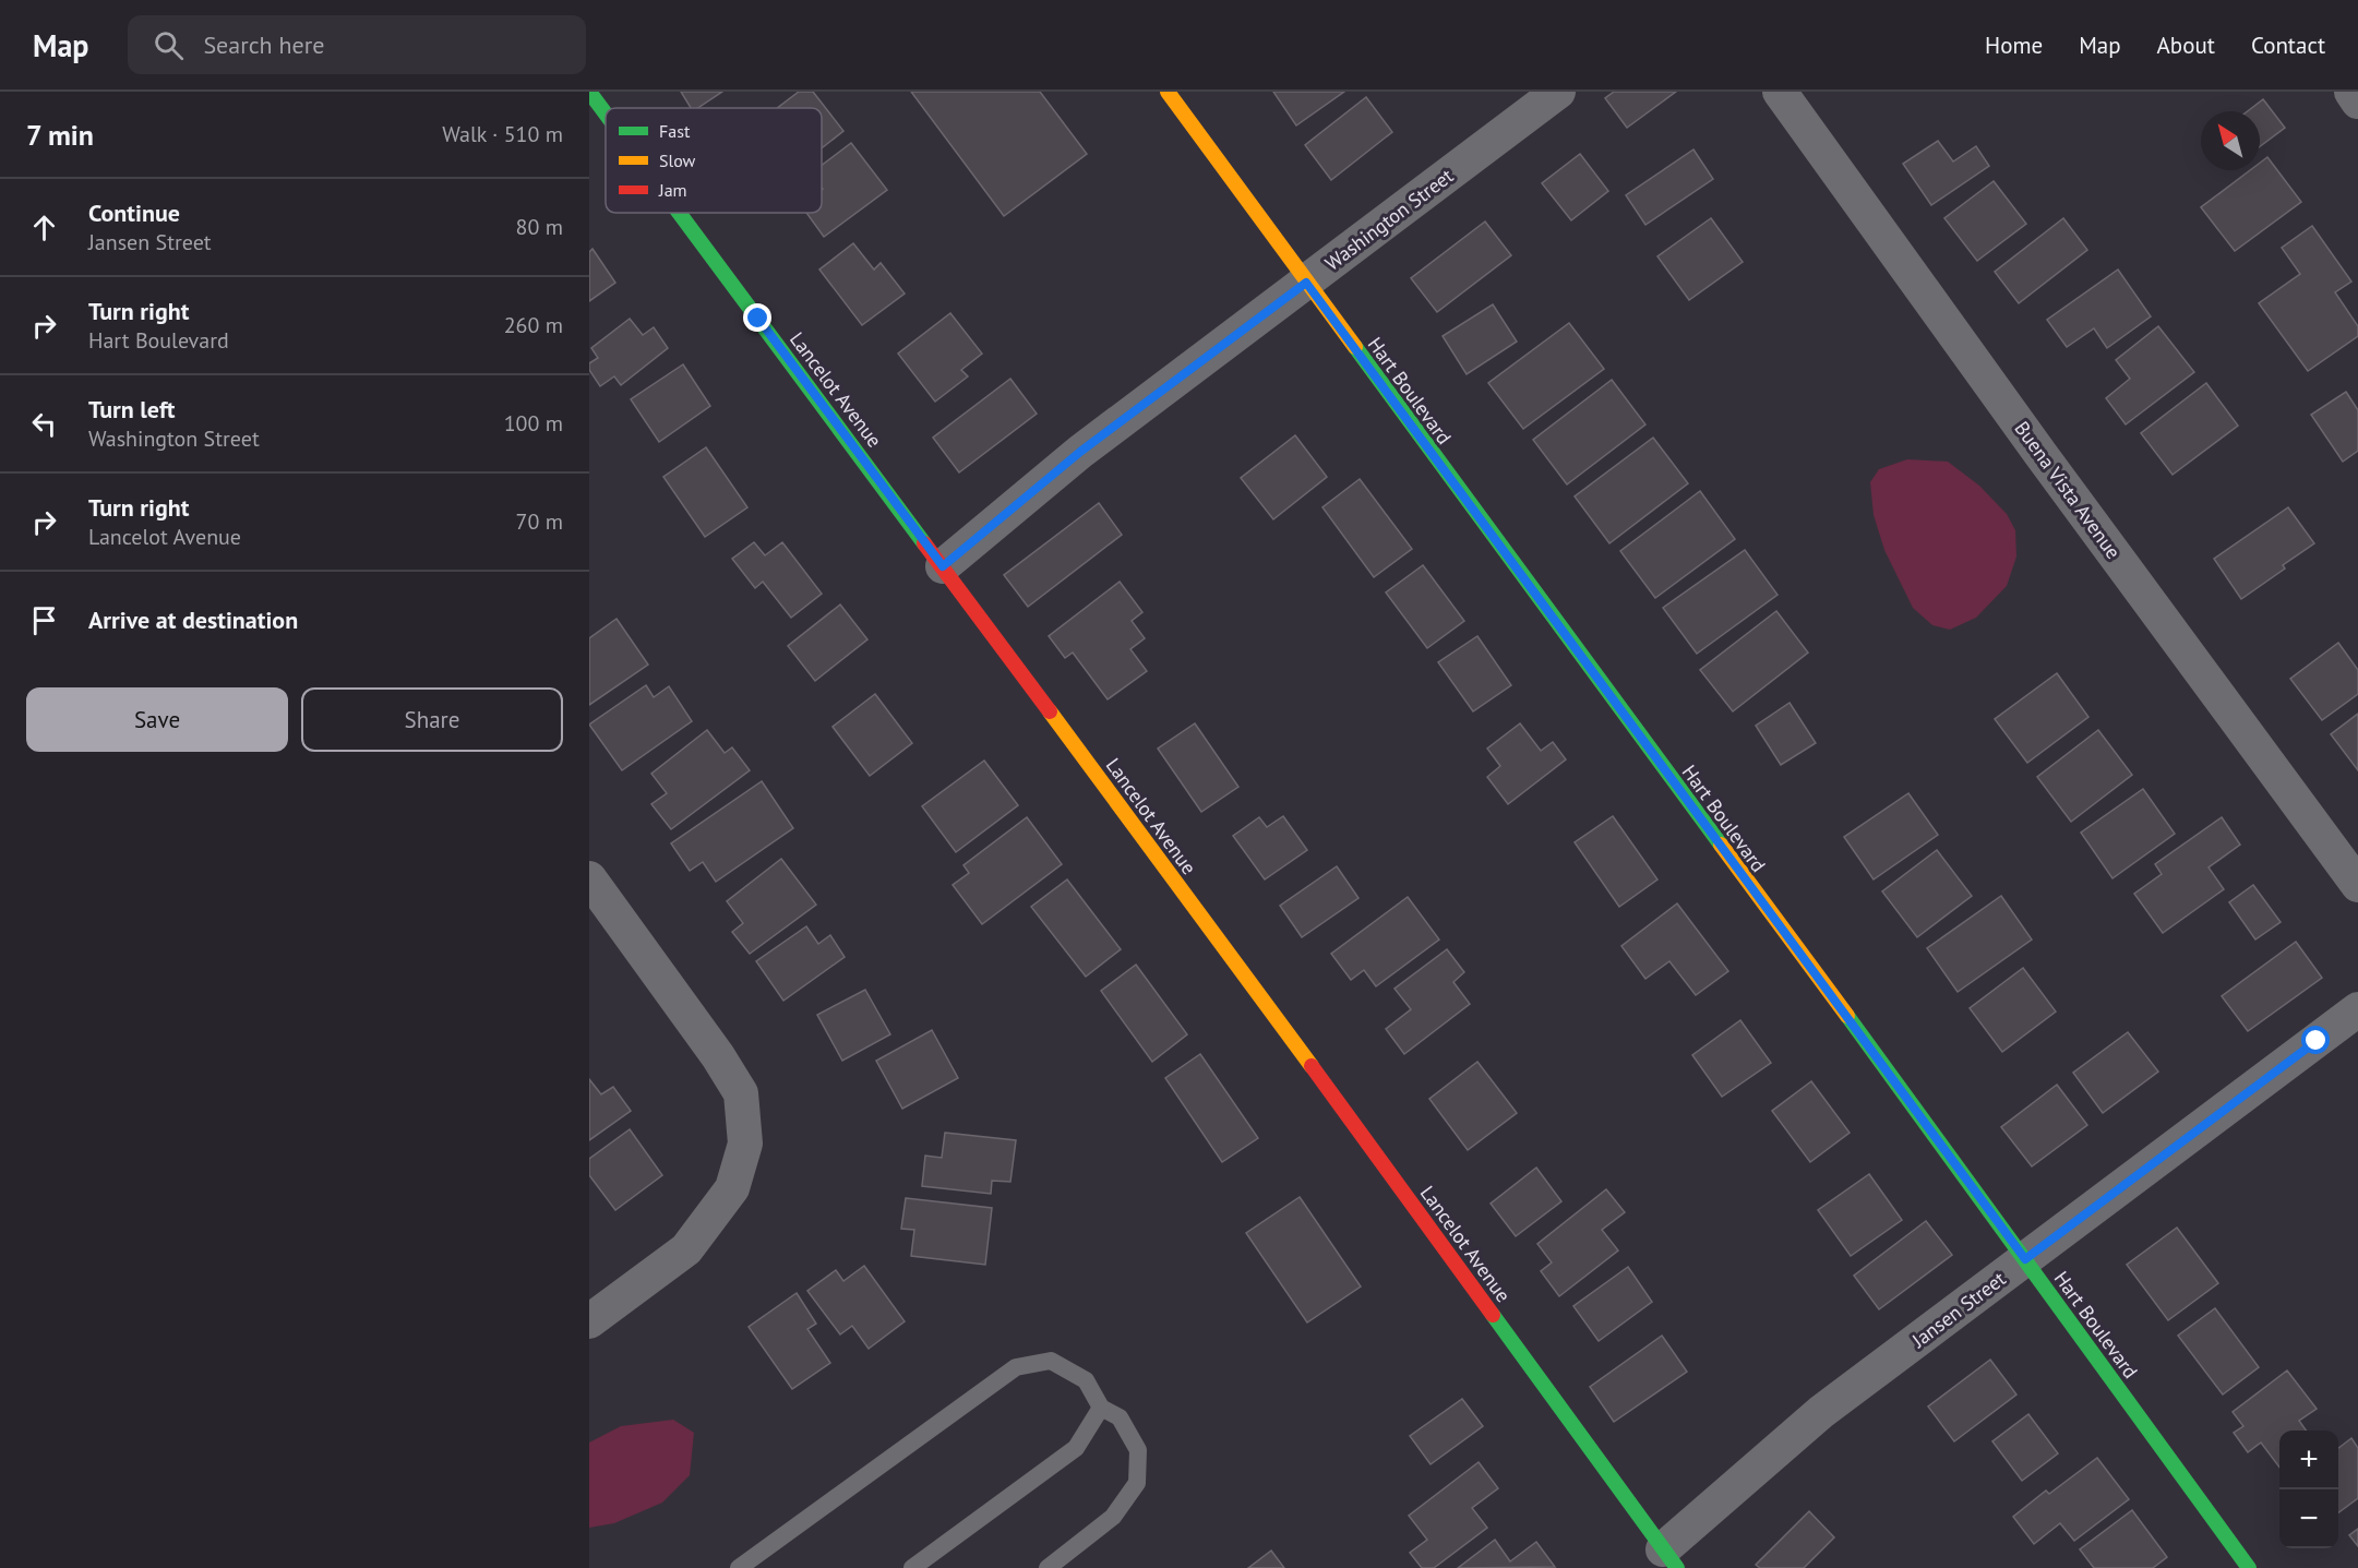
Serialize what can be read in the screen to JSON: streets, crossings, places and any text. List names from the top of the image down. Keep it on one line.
{"streets":{"street":["Washington Street","Lancelot Avenue","Hart Boulevard","Buena Vista Avenue","Jansen Street"]},"crossings":[["Washington Street","Lancelot Avenue"],["Washington Street","Hart Boulevard"],["Lancelot Avenue","Jansen Street"],["Hart Boulevard","Jansen Street"]],"legend":["Fast","Slow","Jam"],"north":"top left","page":{"header":"Map","search":"Search here","nav":["Home","Map","About","Contact"],"heading":["7 min","Walk · 510 m"],"list":[["Continue","Jansen Street","80 m"],["Turn right","Hart Boulevard","260 m"],["Turn left","Washington Street","100 m"],["Turn right","Lancelot Avenue","70 m"],"Arrive at destination"],"buttons":["Save","Share"],"map_buttons":["+","−"]}}
